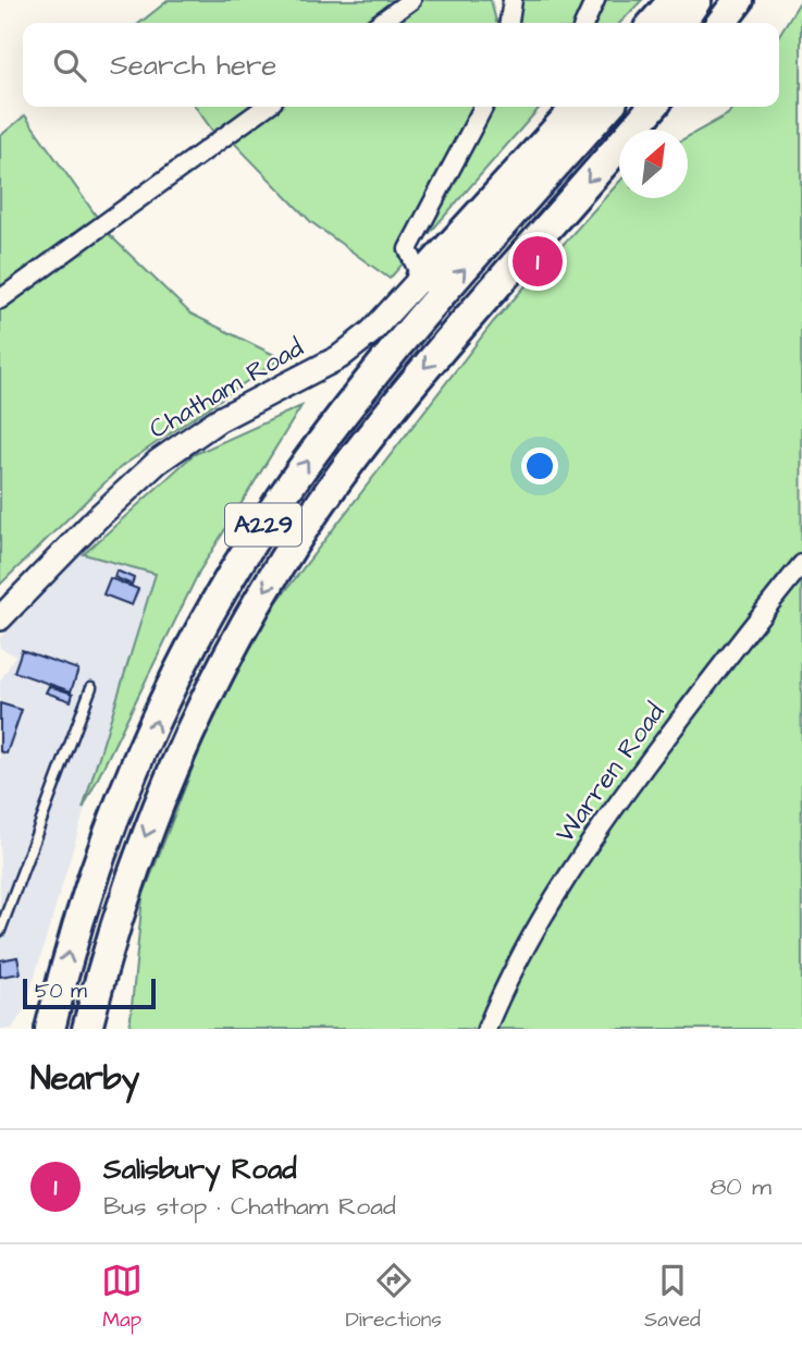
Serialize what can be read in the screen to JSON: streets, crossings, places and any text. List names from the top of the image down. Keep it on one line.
{"streets":{"highway":["A229"],"street":["Chatham Road","Warren Road"]},"scale_bar":"50 m","north":"top right","page":{"search":"Search here","pins":"1","scale":"50 m","heading":"Nearby","list":[{"mark":"1","name":"Salisbury Road","note":"Bus stop · Chatham Road","value":"80 m"}],"nav":["Map","Directions","Saved"]}}
